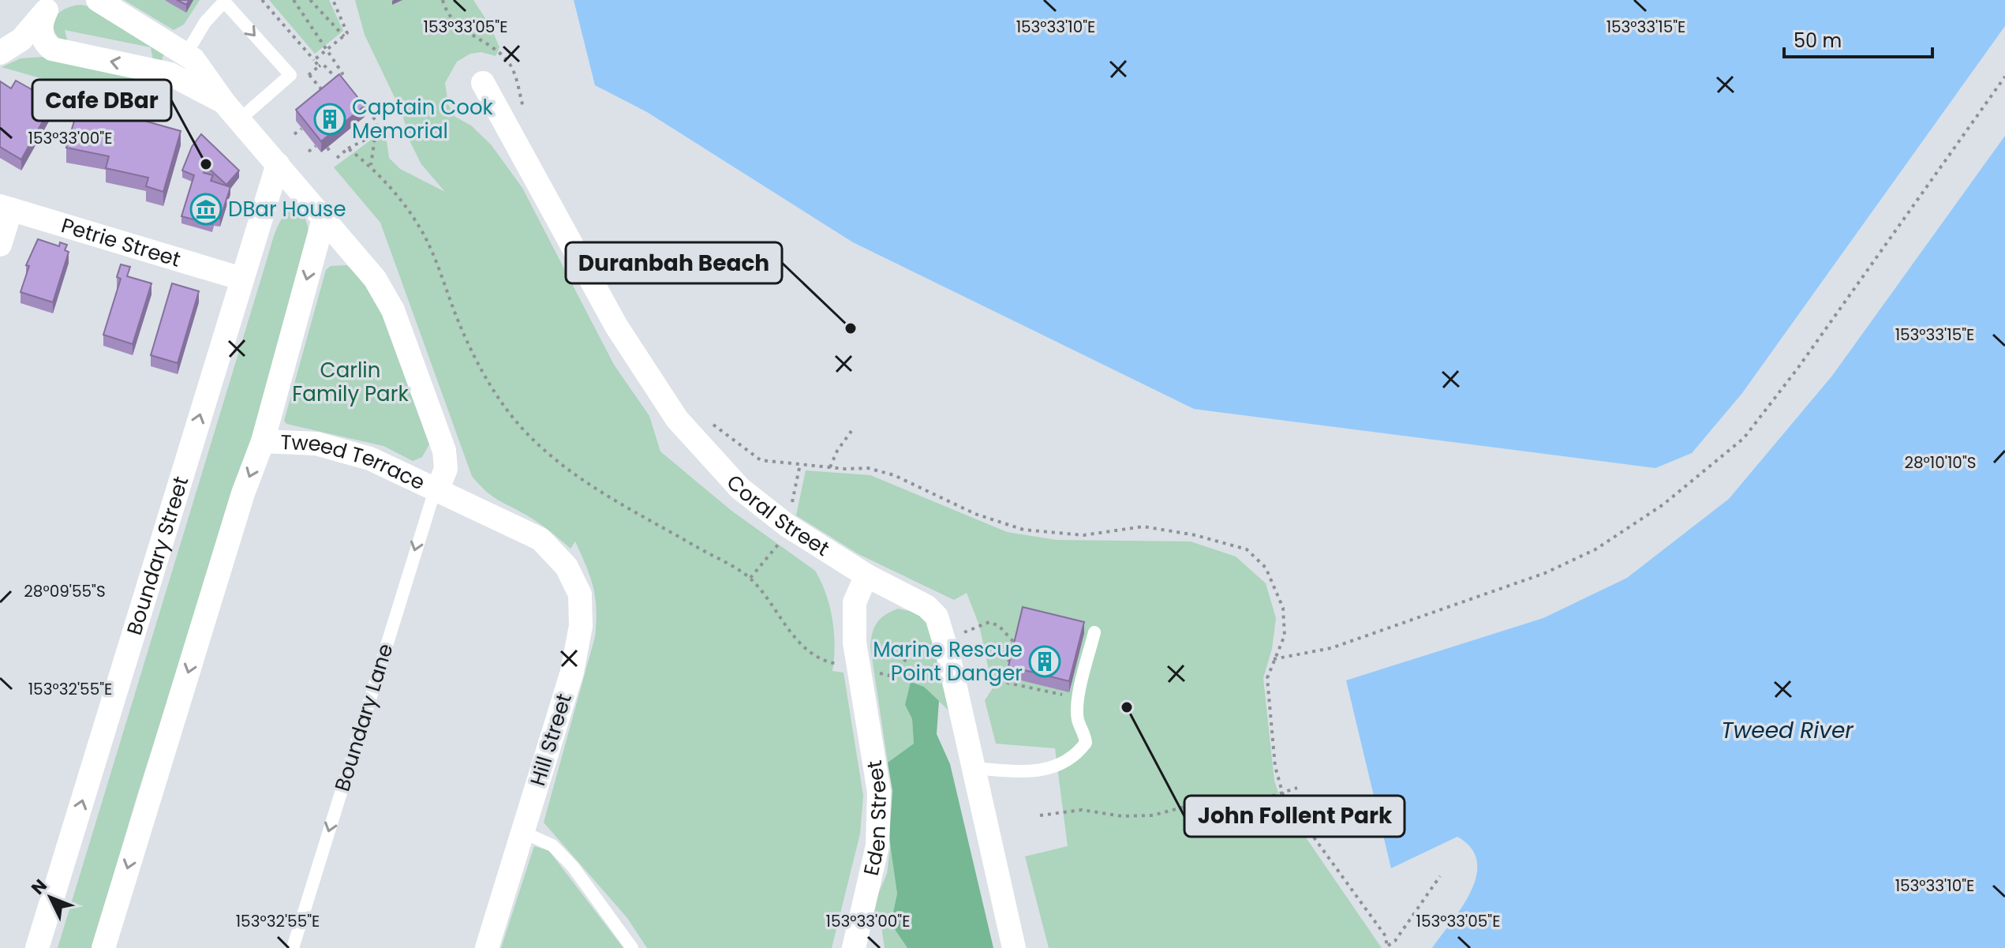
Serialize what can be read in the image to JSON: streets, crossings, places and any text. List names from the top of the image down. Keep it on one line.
{"streets":{"street":["Petrie Street","Tweed Terrace","Coral Street","Boundary Street","Hill Street","Eden Street"],"lane":["Boundary Lane"]},"crossings":[["Petrie Street","Boundary Street"],["Tweed Terrace","Boundary Street"],["Tweed Terrace","Boundary Lane"],["Tweed Terrace","Hill Street"],["Coral Street","Eden Street"],["Boundary Lane","Hill Street"]],"one_way":["Boundary Lane"],"water":["Tweed River"],"parks":["Carlin Family Park"],"places":{"building":["Captain Cook Memorial","Marine Rescue Point Danger"],"other":["Cafe DBar","Duranbah Beach","John Follent Park"],"museum":["DBar House"]},"scale_bar":"50 m","north":"top left","coordinates":["153°33'05\"E","153°33'10\"E","153°33'15\"E","153°33'00\"E","28°10'10\"S","28°09'55\"S","153°32'55\"E"]}
